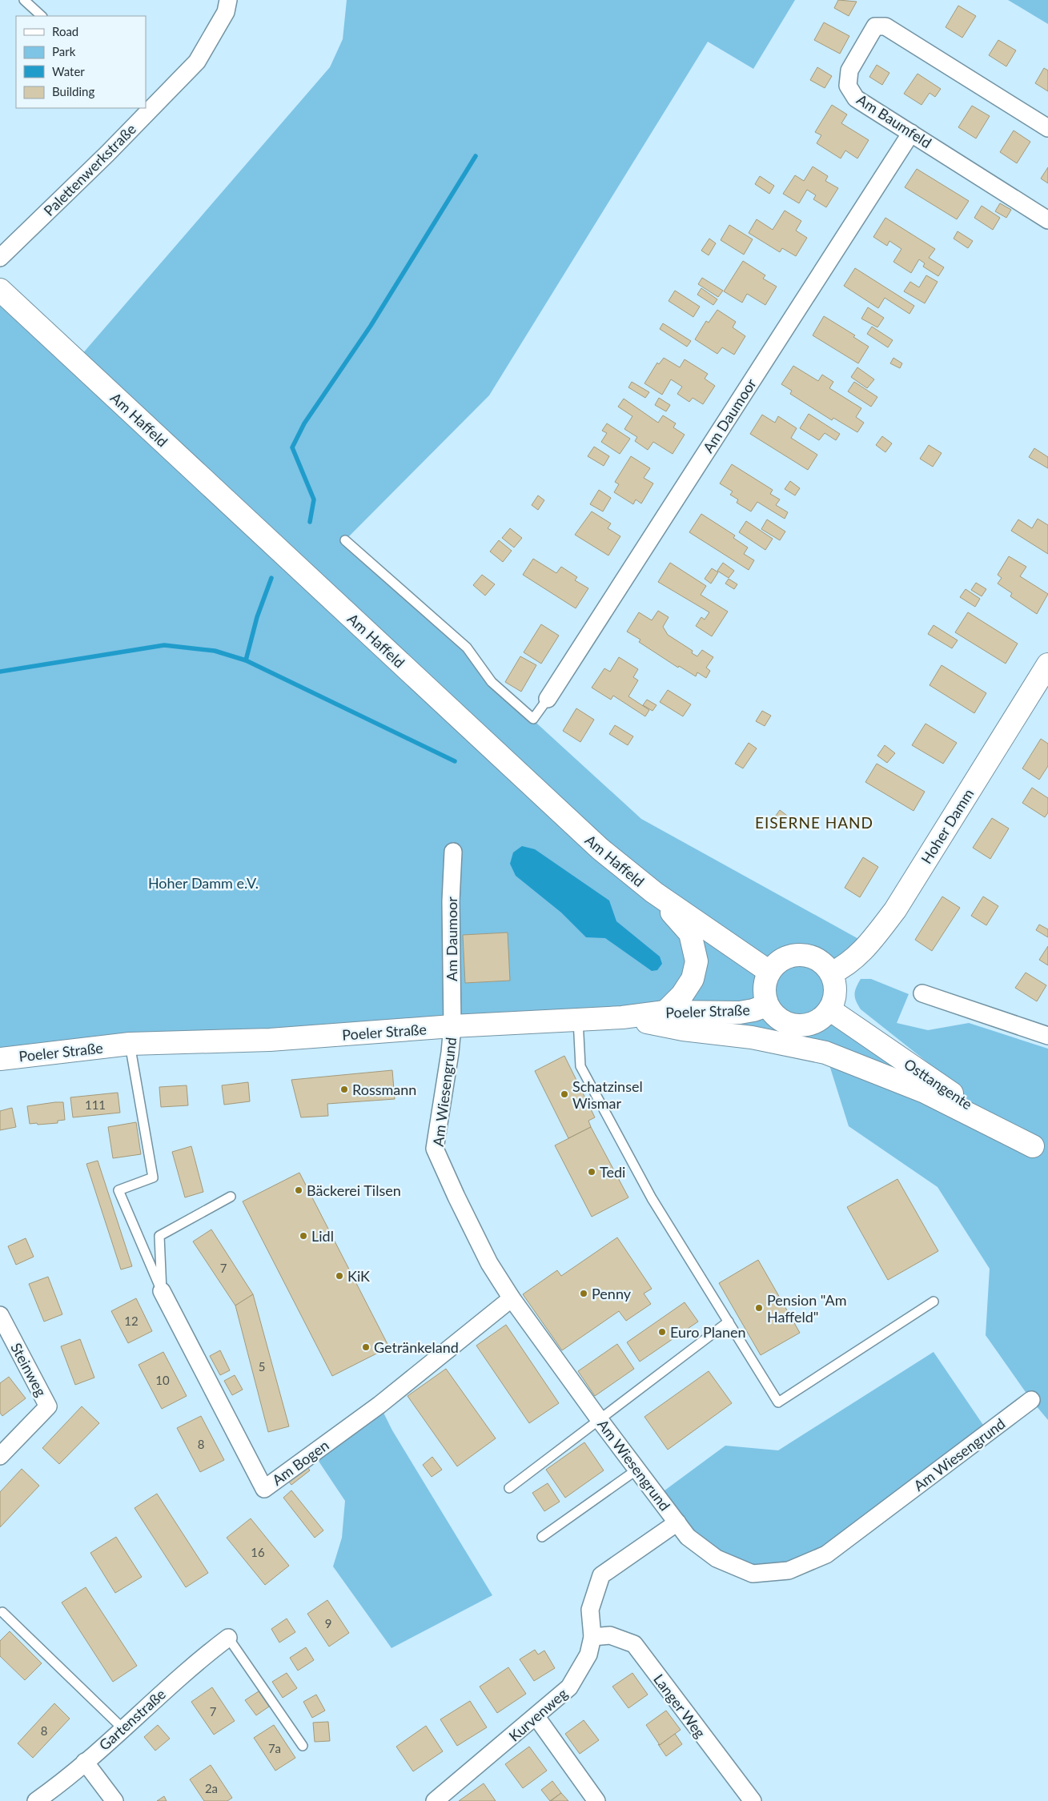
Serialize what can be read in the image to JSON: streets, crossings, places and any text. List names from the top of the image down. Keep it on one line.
{"streets":{"main road":["Am Haffeld","Hoher Damm","Poeler Straße","Osttangente"],"street":["Am Baumfeld","Palettenwerkstraße","Am Daumoor","Am Wiesengrund","Steinweg","Am Bogen","Langer Weg","Kurvenweg","Gartenstraße"]},"crossings":[["Am Baumfeld","Am Daumoor"],["Am Daumoor","Poeler Straße"],["Am Daumoor","Am Wiesengrund"],["Am Haffeld","Hoher Damm"],["Am Haffeld","Poeler Straße"],["Am Haffeld","Osttangente"],["Hoher Damm","Poeler Straße"],["Hoher Damm","Osttangente"],["Poeler Straße","Osttangente"],["Poeler Straße","Am Wiesengrund"],["Am Wiesengrund","Am Bogen"],["Am Wiesengrund","Kurvenweg"],["Langer Weg","Kurvenweg"]],"districts":["EISERNE HAND"],"parks":["Hoher Damm e.V."],"places":["Rossmann","Schatzinsel Wismar","Tedi","Bäckerei Tilsen","Lidl","KiK","Penny","Pension \"Am Haffeld\"","Euro Planen","Getränkeland"],"house_numbers":["111","7","12","5","10","8","16","9","7","8","7a","2a"],"legend":["Road","Park","Water","Building"]}
